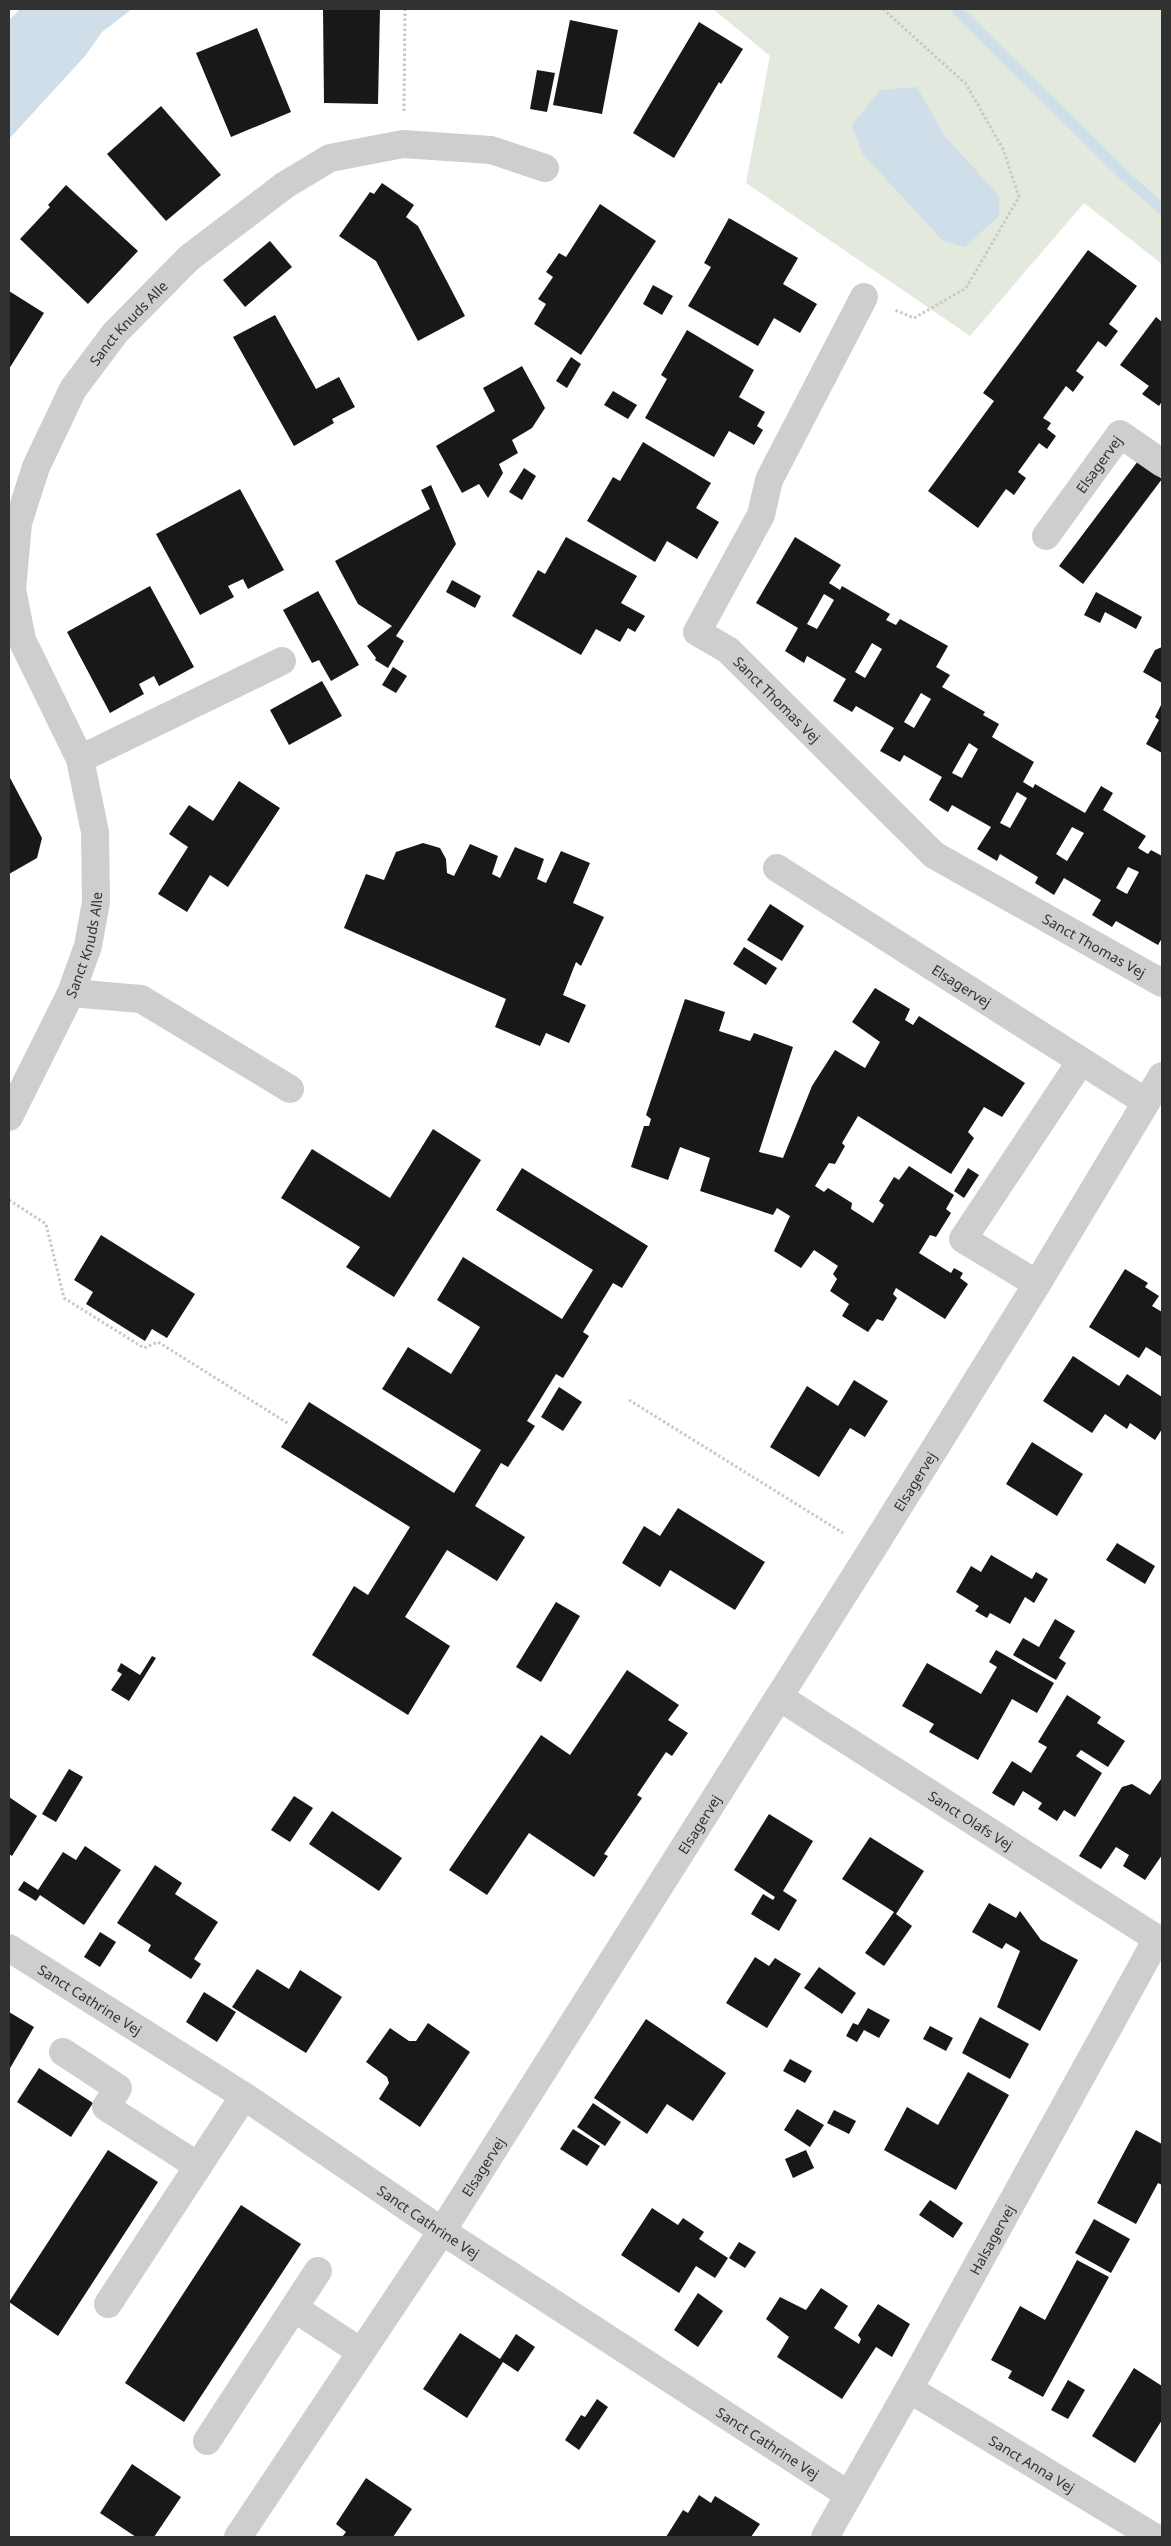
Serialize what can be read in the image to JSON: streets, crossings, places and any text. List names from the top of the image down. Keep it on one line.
{"streets":{"street":["Sanct Knuds Alle","Elsagervej","Sanct Thomas Vej","Sanct Olafs Vej","Sanct Cathrine Vej","Halsagervej","Sanct Anna Vej"]},"crossings":[["Elsagervej","Sanct Olafs Vej"],["Elsagervej","Sanct Cathrine Vej"],["Sanct Olafs Vej","Halsagervej"],["Sanct Cathrine Vej","Halsagervej"],["Halsagervej","Sanct Anna Vej"]]}
